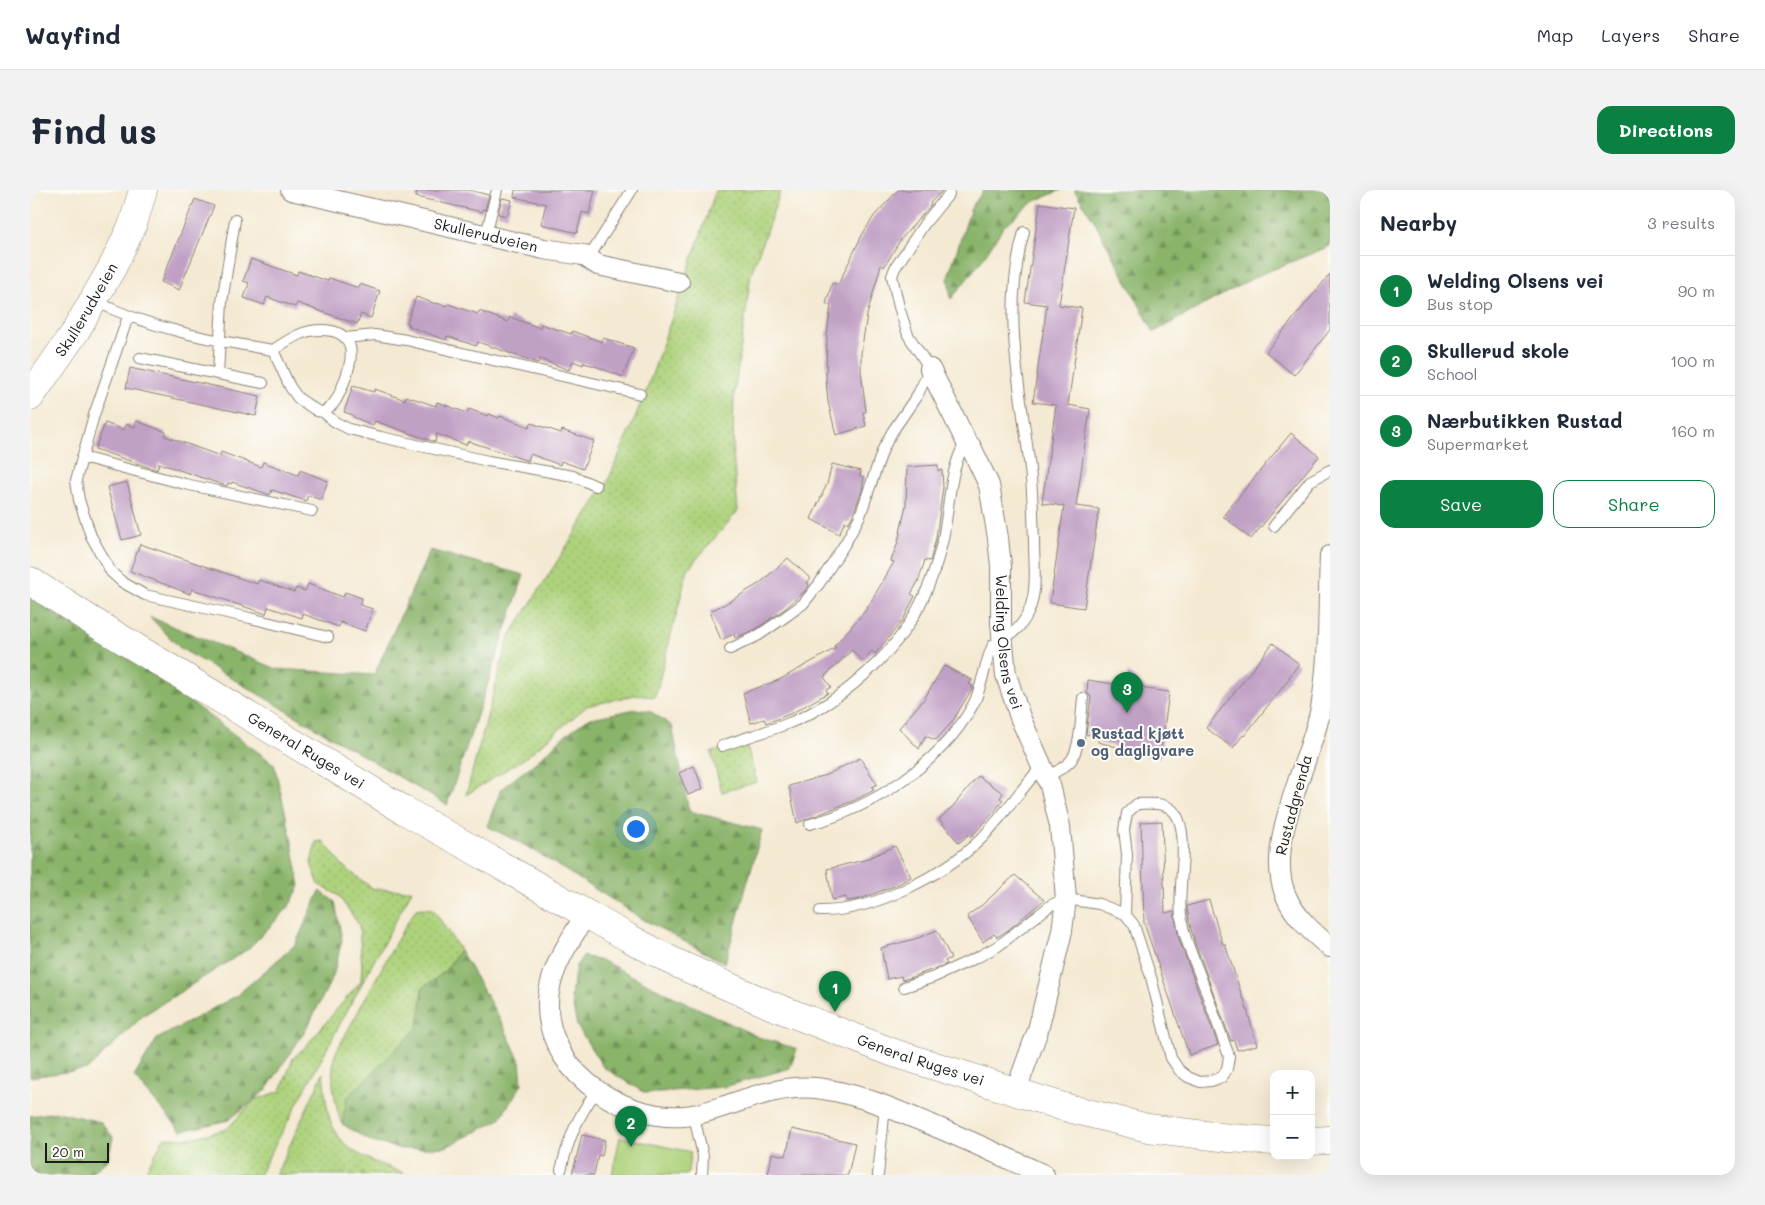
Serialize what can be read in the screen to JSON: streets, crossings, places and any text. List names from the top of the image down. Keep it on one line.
{"streets":{"main road":["Skullerudveien","General Ruges vei"],"street":["Welding Olsens vei","Rustadgrenda"]},"crossings":[["Welding Olsens vei","General Ruges vei"]],"places":["Rustad kjøtt og dagligvare"],"scale_bar":"20 m","page":{"header":"Wayfind","nav":["Map","Layers","Share"],"buttons":["Directions",["Save","Share"]],"title":"Find us","heading":["Nearby","3 results"],"list":[{"mark":"1","name":"Welding Olsens vei","note":"Bus stop","value":"90 m"},{"mark":"2","name":"Skullerud skole","note":"School","value":"100 m"},{"mark":"3","name":"Nærbutikken Rustad","note":"Supermarket","value":"160 m"}],"pins":["3","1","2"],"map_buttons":["+","−"],"scale":"20 m"}}
